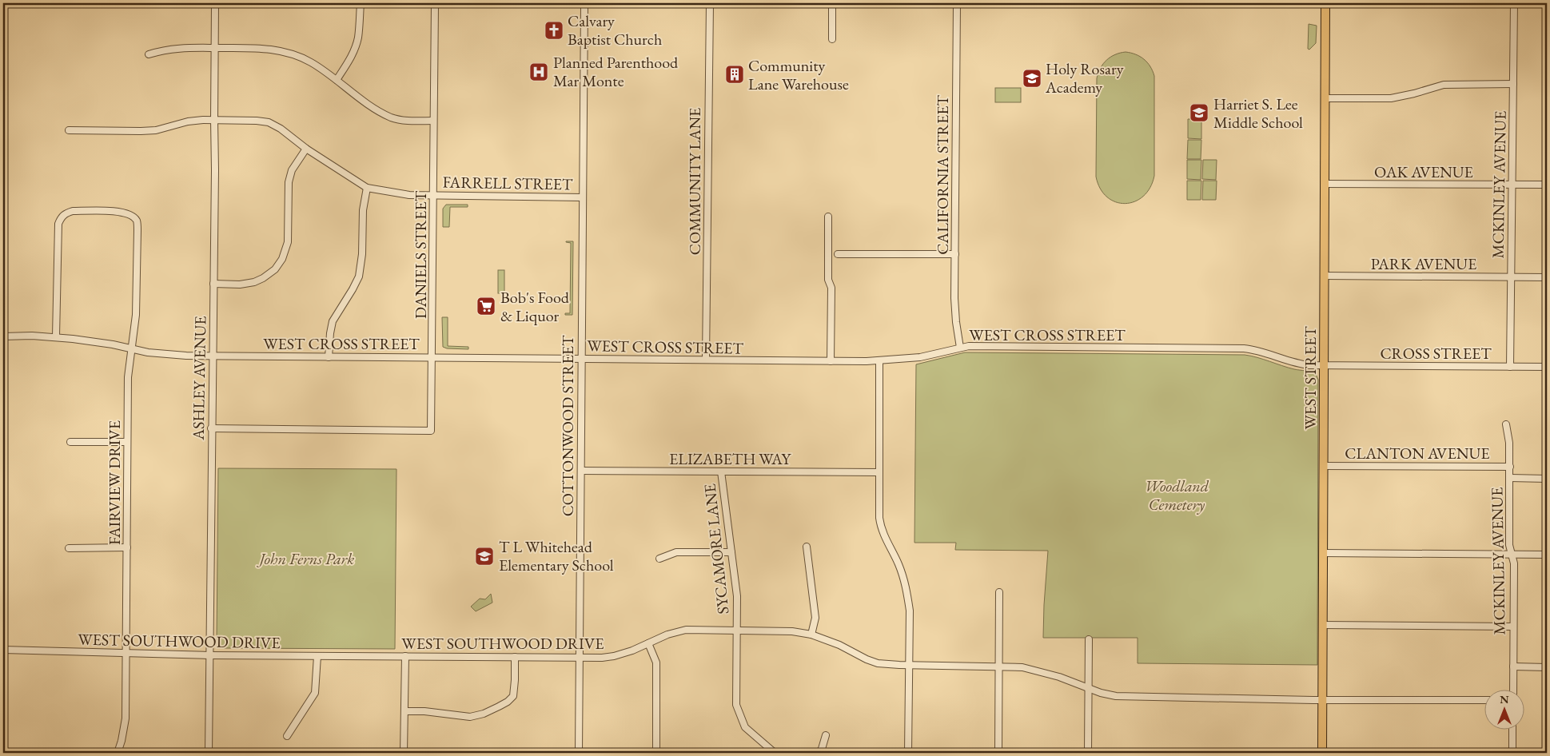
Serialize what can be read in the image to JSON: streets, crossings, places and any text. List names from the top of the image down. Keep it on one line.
{"streets":{"main road":["WEST STREET"],"street":["OAK AVENUE","CALIFORNIA STREET","COMMUNITY LANE","FARRELL STREET","MCKINLEY AVENUE","DANIELS STREET","PARK AVENUE","WEST CROSS STREET","CROSS STREET","ASHLEY AVENUE","COTTONWOOD STREET","CLANTON AVENUE","ELIZABETH WAY","FAIRVIEW DRIVE","SYCAMORE LANE","WEST SOUTHWOOD DRIVE"]},"crossings":[["OAK AVENUE","MCKINLEY AVENUE"],["OAK AVENUE","WEST STREET"],["CALIFORNIA STREET","WEST CROSS STREET"],["COMMUNITY LANE","WEST CROSS STREET"],["FARRELL STREET","DANIELS STREET"],["FARRELL STREET","ASHLEY AVENUE"],["FARRELL STREET","COTTONWOOD STREET"],["MCKINLEY AVENUE","PARK AVENUE"],["MCKINLEY AVENUE","CROSS STREET"],["MCKINLEY AVENUE","CLANTON AVENUE"],["DANIELS STREET","WEST CROSS STREET"],["DANIELS STREET","ASHLEY AVENUE"],["PARK AVENUE","WEST STREET"],["WEST CROSS STREET","CROSS STREET"],["WEST CROSS STREET","ASHLEY AVENUE"],["WEST CROSS STREET","WEST STREET"],["WEST CROSS STREET","COTTONWOOD STREET"],["WEST CROSS STREET","FAIRVIEW DRIVE"],["CROSS STREET","WEST STREET"],["ASHLEY AVENUE","WEST SOUTHWOOD DRIVE"],["WEST STREET","CLANTON AVENUE"],["WEST STREET","WEST SOUTHWOOD DRIVE"],["COTTONWOOD STREET","ELIZABETH WAY"],["COTTONWOOD STREET","WEST SOUTHWOOD DRIVE"],["ELIZABETH WAY","SYCAMORE LANE"],["FAIRVIEW DRIVE","WEST SOUTHWOOD DRIVE"],["SYCAMORE LANE","WEST SOUTHWOOD DRIVE"]],"parks":["Woodland Cemetery","John Ferns Park"],"places":{"church":["Calvary Baptist Church"],"hospital":["Planned Parenthood Mar Monte"],"building":["Community Lane Warehouse"],"school or university":["Holy Rosary Academy","Harriet S. Lee Middle School","T L Whitehead Elementary School"],"supermarket":["Bob's Food & Liquor"]},"north":"top"}
